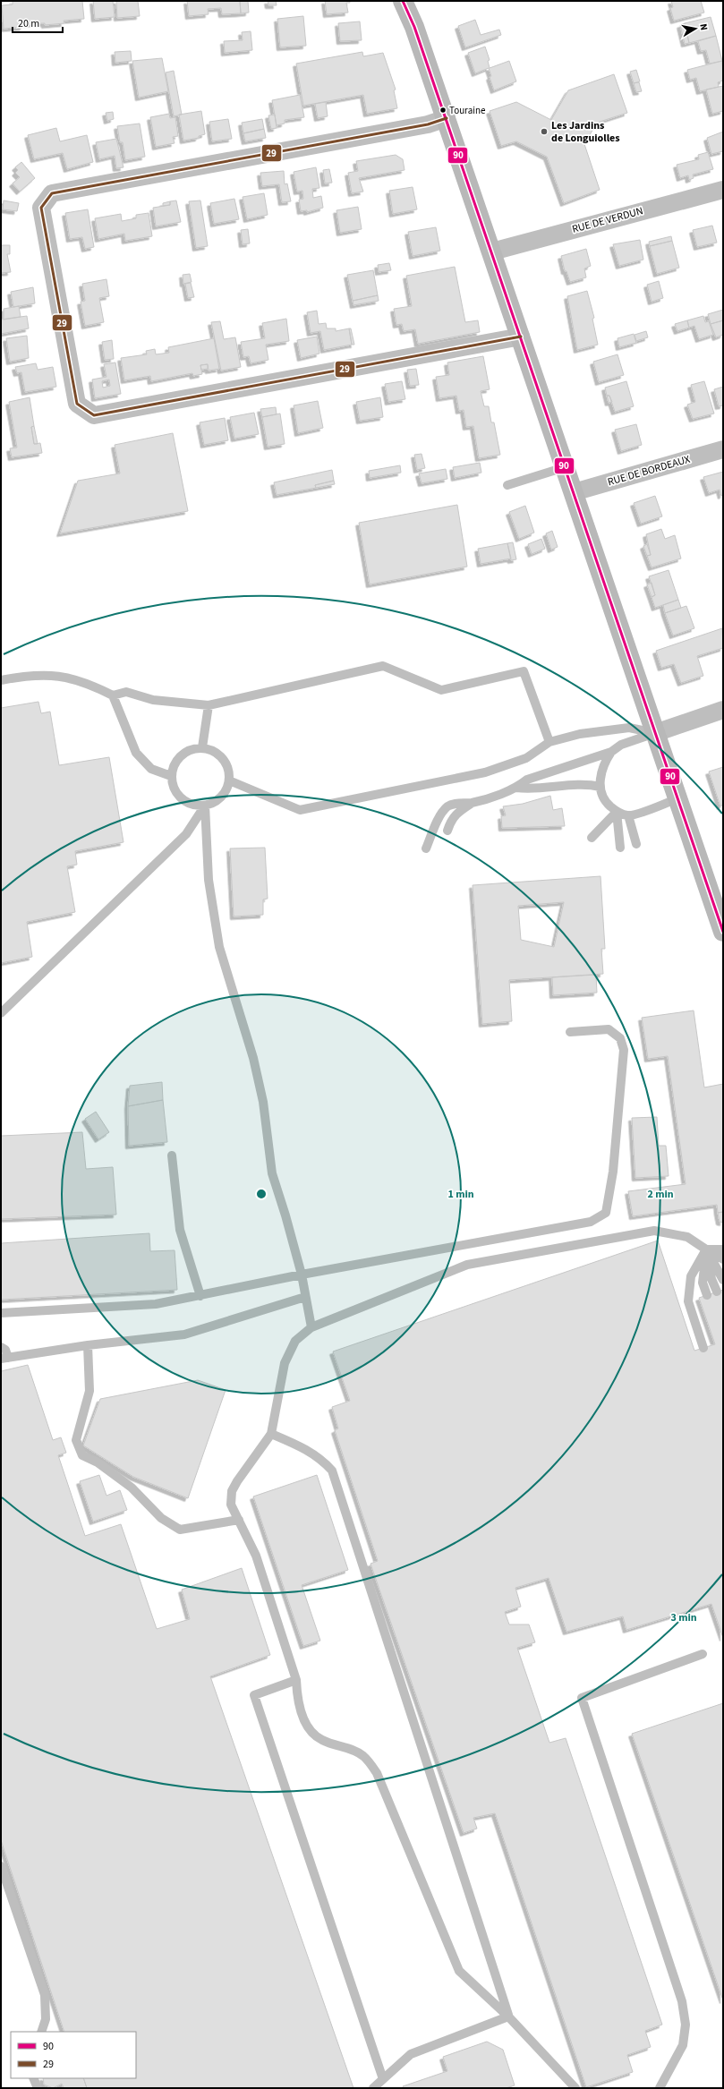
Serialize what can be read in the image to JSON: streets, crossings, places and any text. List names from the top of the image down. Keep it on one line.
{"streets":{"street":["RUE DE VERDUN","RUE DE BORDEAUX"]},"places":["Touraine","Les Jardins de Longuiolles"],"lines":["transit line 90","transit line 29"],"legend":["90","29"],"scale_bar":"20 m","north":"right","rings":["1 min","2 min","3 min"]}
